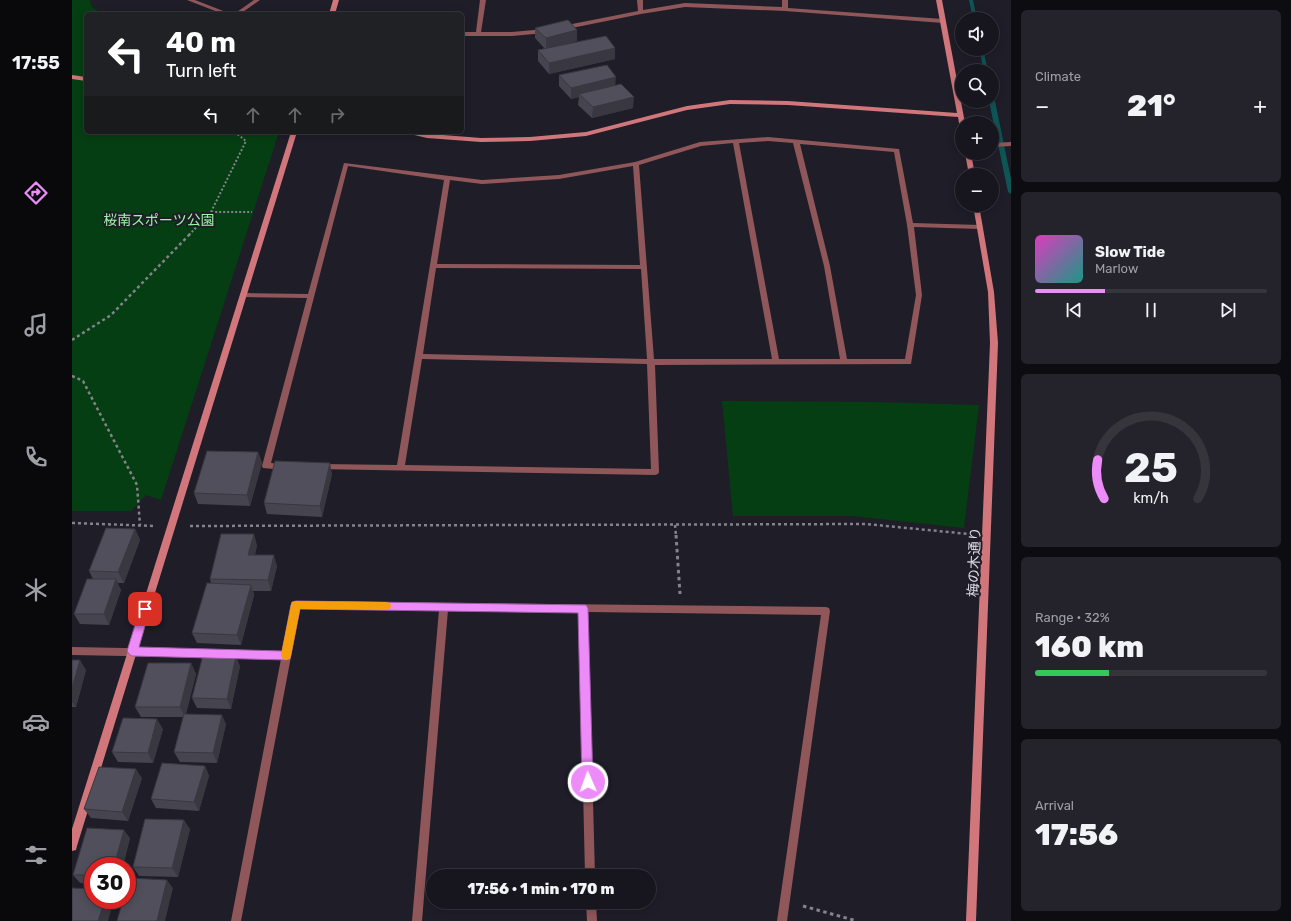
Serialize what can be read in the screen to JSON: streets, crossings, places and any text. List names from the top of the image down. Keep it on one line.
{"streets":{"street":["梅の木通り"]},"parks":["桜南スポーツ公園"],"page":{"tabs":"17:55","tile":["Climate",["Range · 32%","160 km"],["Arrival","17:56"]],"map_buttons":["+","−"],"turn":["40 m","Turn left"],"heat":["−","21°","+"],"song":["Slow Tide","Marlow"],"limit":"30","trip":"17:56 · 1 min · 170 m","gauge":["25","km/h"]}}
